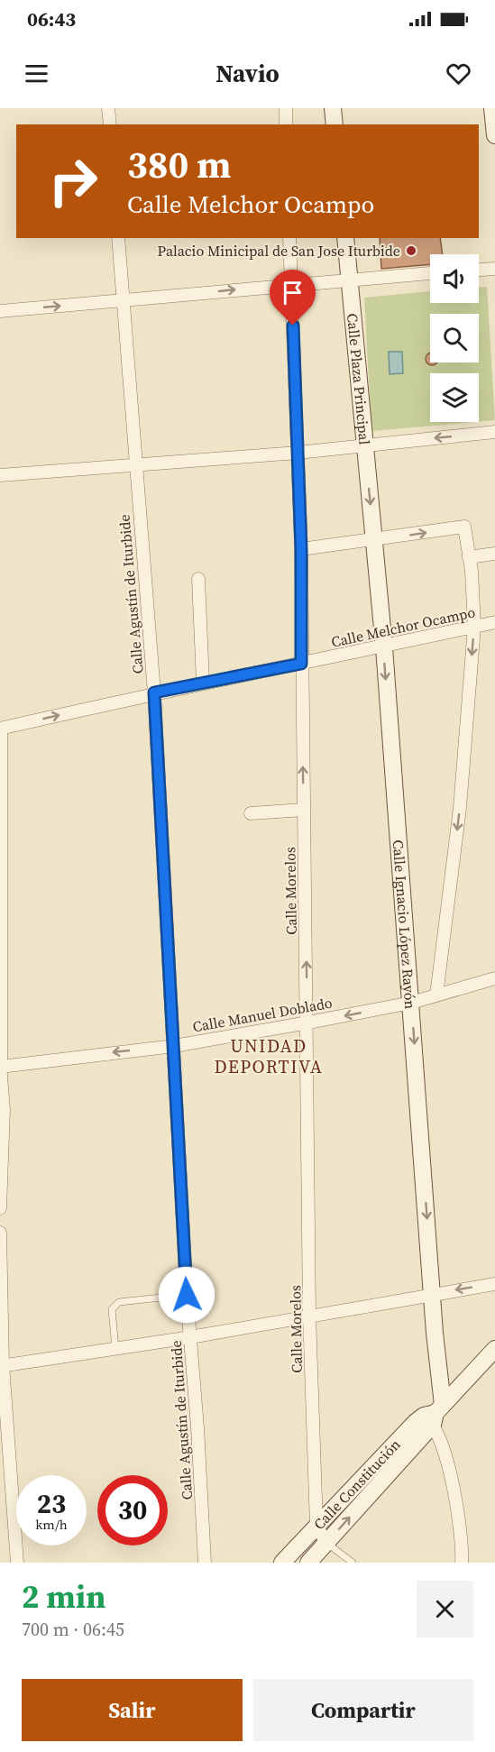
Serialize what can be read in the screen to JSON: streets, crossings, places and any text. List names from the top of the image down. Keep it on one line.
{"streets":{"street":["Calle Plaza Principal","Calle Agustín de Iturbide","Calle Melchor Ocampo","Calle Morelos","Calle Ignacio López Rayón","Calle Manuel Doblado","Calle Constitución"]},"crossings":[["Calle Plaza Principal","Calle Ignacio López Rayón"],["Calle Agustín de Iturbide","Calle Melchor Ocampo"],["Calle Agustín de Iturbide","Calle Manuel Doblado"],["Calle Melchor Ocampo","Calle Morelos"],["Calle Melchor Ocampo","Calle Ignacio López Rayón"],["Calle Morelos","Calle Manuel Doblado"],["Calle Morelos","Calle Constitución"],["Calle Ignacio López Rayón","Calle Manuel Doblado"],["Calle Ignacio López Rayón","Calle Constitución"]],"one_way":["Calle Plaza Principal","Calle Manuel Doblado"],"districts":["UNIDAD DEPORTIVA"],"places":["Palacio Minicipal de San Jose Iturbide"],"page":{"status":"06:43","header":"Navio","turn":["380 m","Calle Melchor Ocampo"],"speed":"23 km/h","limit":"30","heading":["2 min","700 m · 06:45"],"buttons":["Salir","Compartir"]}}
